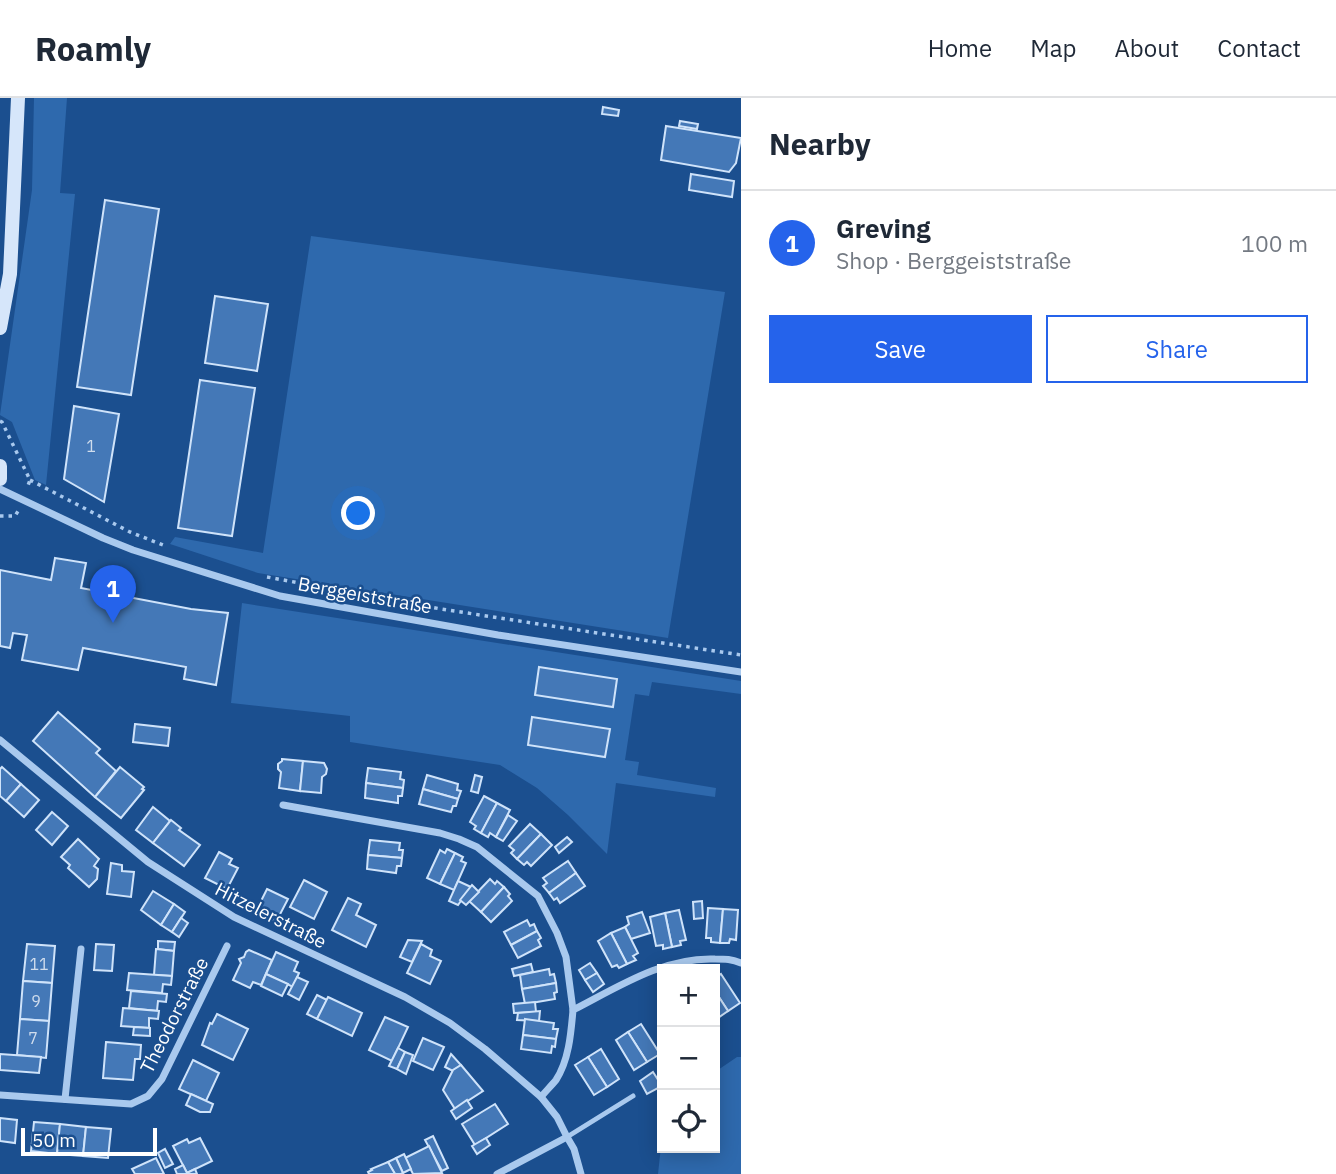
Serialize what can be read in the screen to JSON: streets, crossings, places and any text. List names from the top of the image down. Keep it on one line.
{"streets":{"street":["Berggeiststraße","Hitzelerstraße","Theodorstraße"]},"house_numbers":["1","11","9","7"],"scale_bar":"50 m","page":{"header":"Roamly","nav":["Home","Map","About","Contact"],"heading":"Nearby","list":[{"mark":"1","name":"Greving","note":"Shop · Berggeiststraße","value":"100 m"}],"buttons":["Save","Share"],"pins":"1","map_buttons":["+","−"],"scale":"50 m"}}
